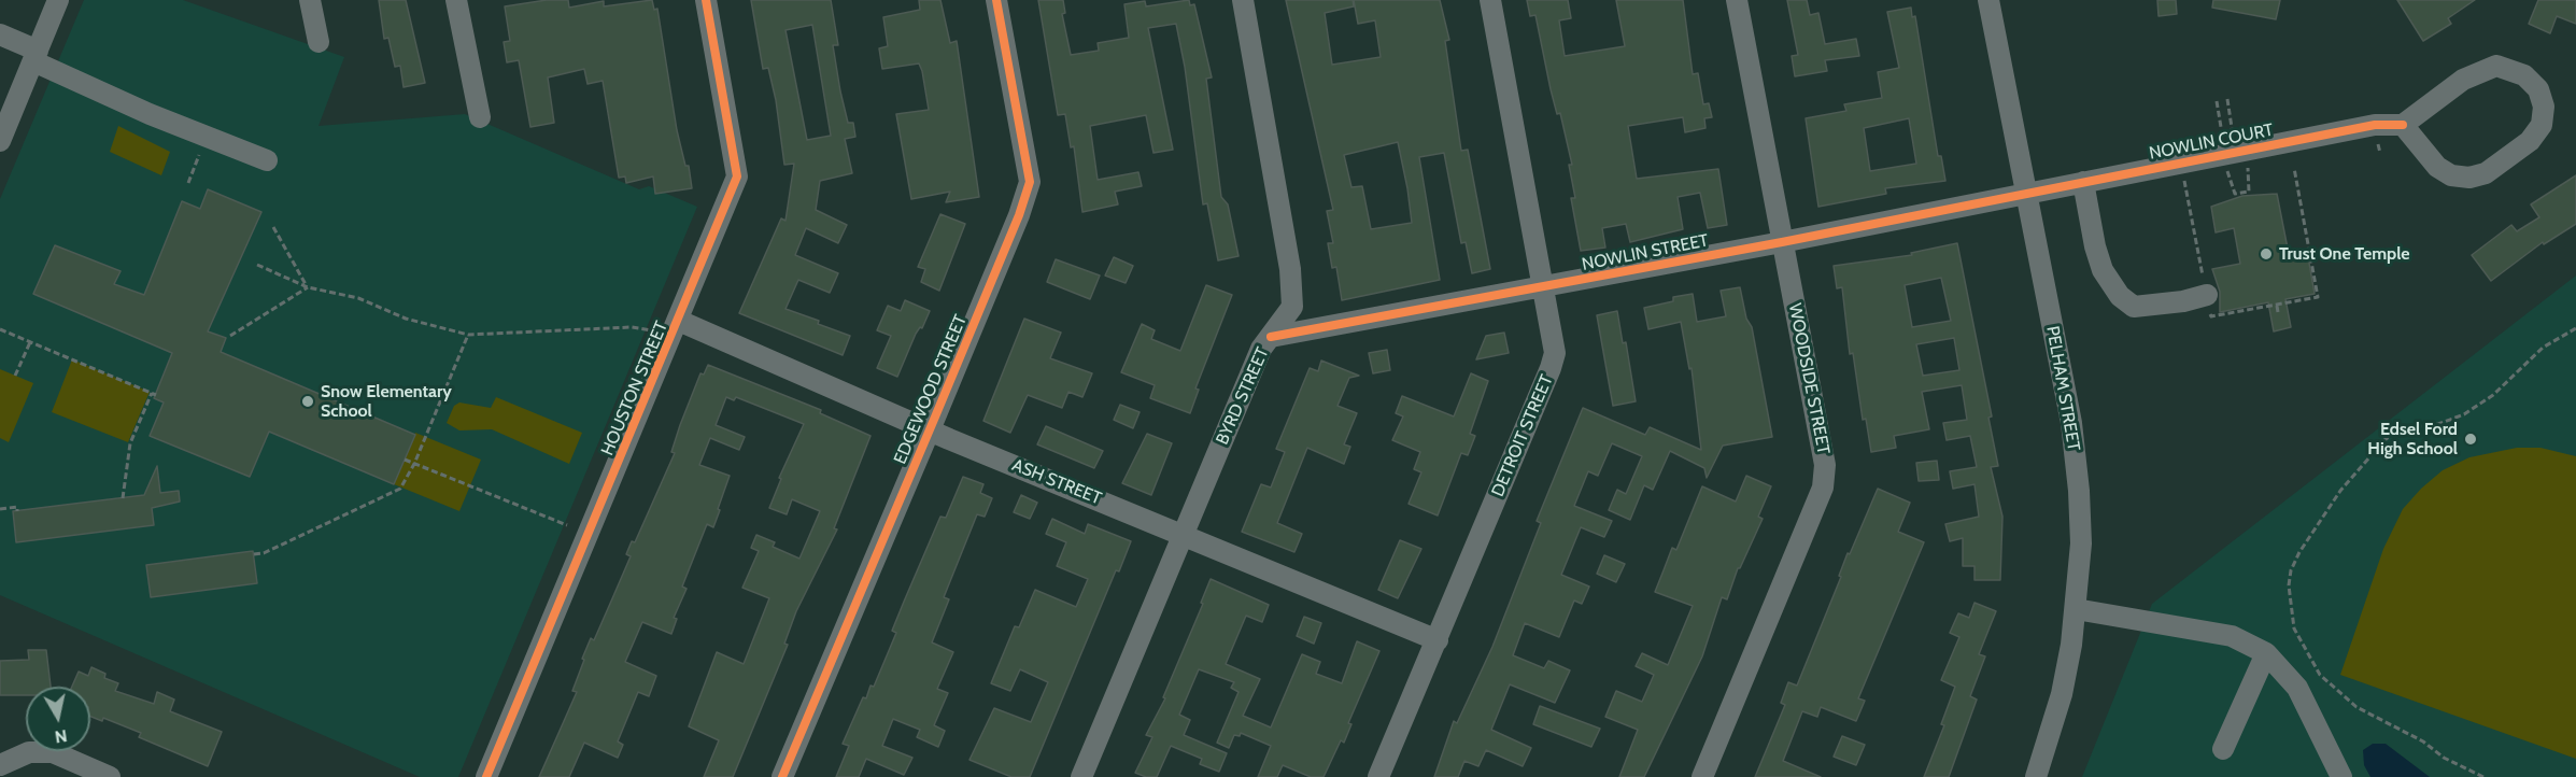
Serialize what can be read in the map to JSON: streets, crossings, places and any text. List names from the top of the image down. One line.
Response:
{"streets":{"street":["NOWLIN COURT","NOWLIN STREET","WOODSIDE STREET","HOUSTON STREET","PELHAM STREET","EDGEWOOD STREET","BYRD STREET","DETROIT STREET","ASH STREET"]},"crossings":[["NOWLIN COURT","NOWLIN STREET"],["NOWLIN COURT","PELHAM STREET"],["NOWLIN STREET","WOODSIDE STREET"],["NOWLIN STREET","PELHAM STREET"],["NOWLIN STREET","BYRD STREET"],["NOWLIN STREET","DETROIT STREET"],["HOUSTON STREET","ASH STREET"],["EDGEWOOD STREET","ASH STREET"],["BYRD STREET","ASH STREET"],["DETROIT STREET","ASH STREET"]],"places":["Trust One Temple","Snow Elementary School","Edsel Ford High School"],"north":"bottom"}
